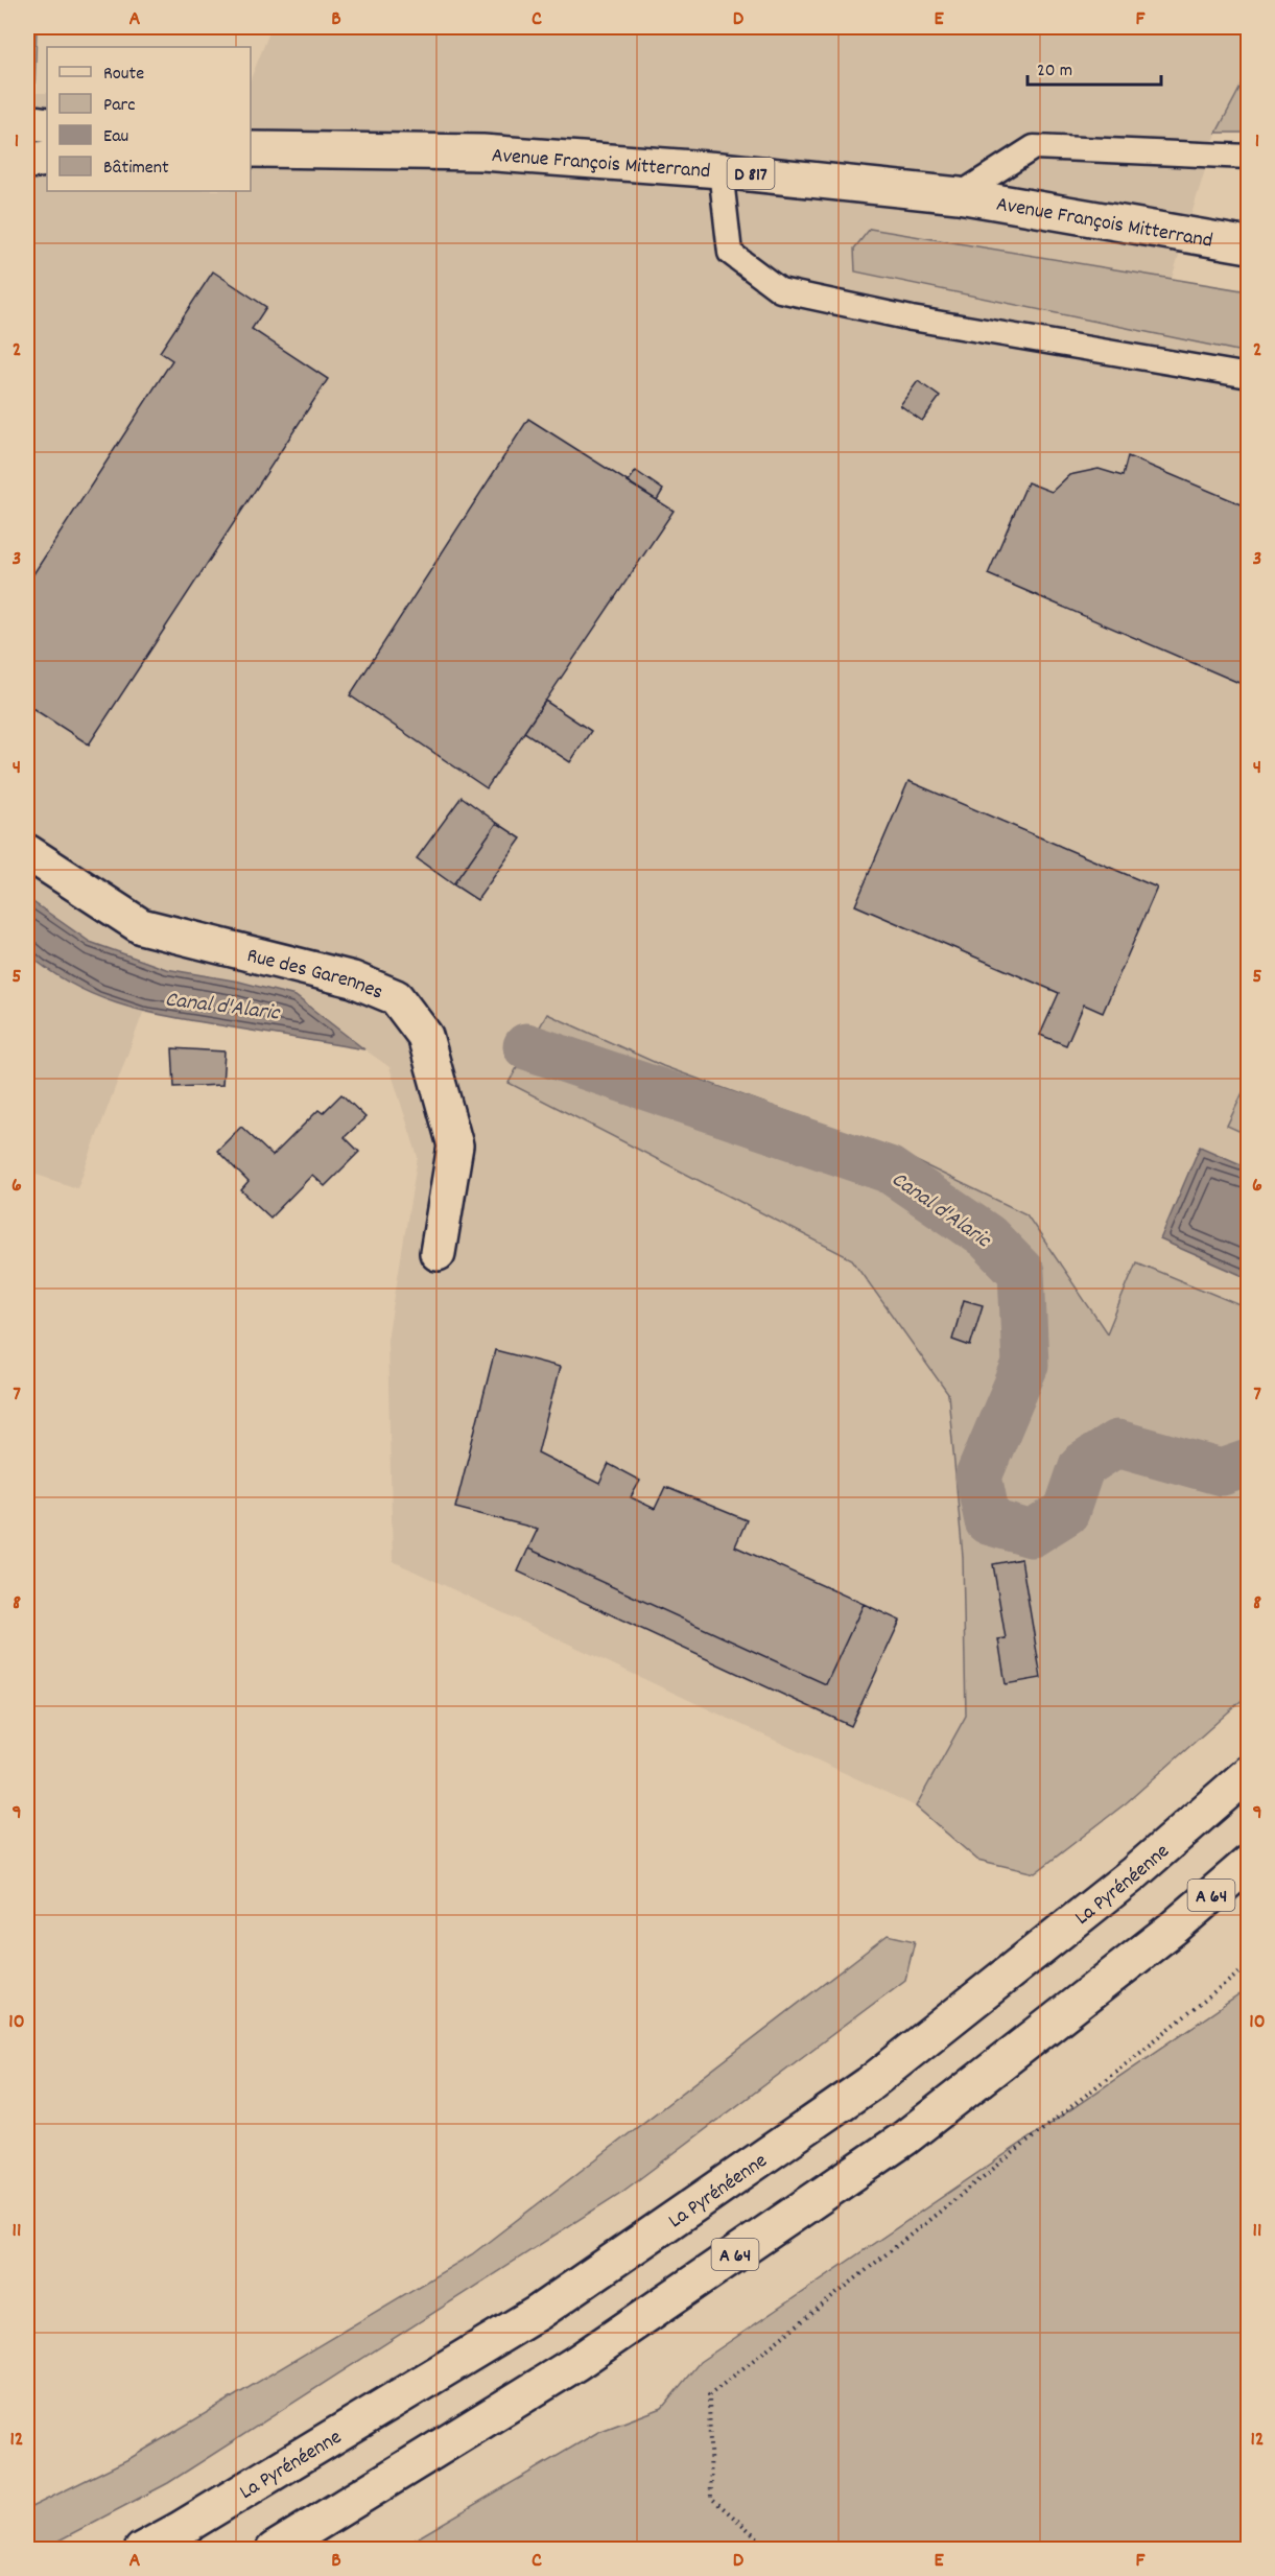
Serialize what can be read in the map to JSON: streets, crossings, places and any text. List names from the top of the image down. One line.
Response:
{"streets":{"main road":["Avenue François Mitterrand","D 817","Rue des Garennes","La Pyrénéenne","A 64"]},"water":["Canal d'Alaric"],"legend":["Route","Parc","Eau","Bâtiment"],"scale_bar":"20 m","grid":{"columns":["A","B","C","D","E","F"],"rows":["1","2","3","4","5","6","7","8","9","10","11","12"]}}
